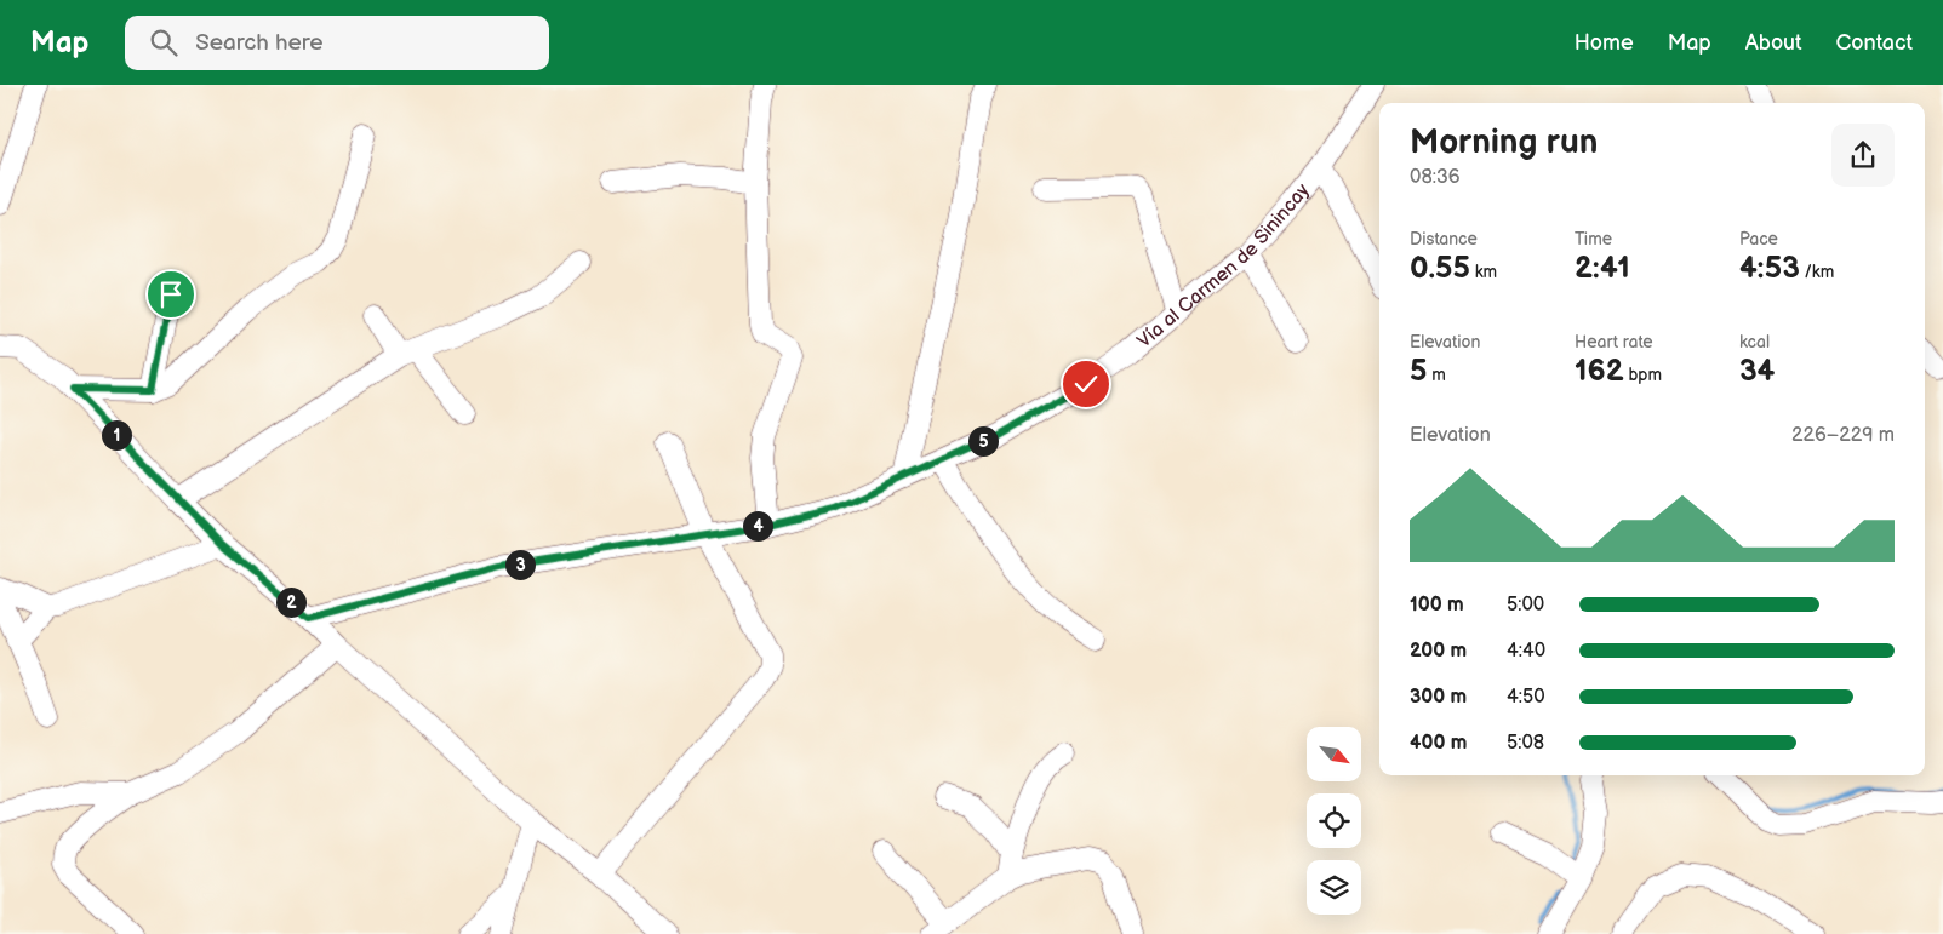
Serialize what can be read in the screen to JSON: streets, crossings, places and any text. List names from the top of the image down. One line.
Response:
{"streets":{"street":["Vía al Carmen de Sinincay"]},"north":"bottom right","page":{"header":"Map","search":"Search here","nav":["Home","Map","About","Contact"],"heading":["Morning run","08:36"],"stats":[["Distance","0.55 km"],["Time","2:41"],["Pace","4:53 /km"],["Elevation","5 m"],["Heart rate","162 bpm"],["kcal","34"]],"chart":["Elevation","226–229 m"],"pins":["1","5","4","3","2"],"list":[{"name":"100 m","note":"5:00"},{"name":"200 m","note":"4:40"},{"name":"300 m","note":"4:50"},{"name":"400 m","note":"5:08"}]}}
